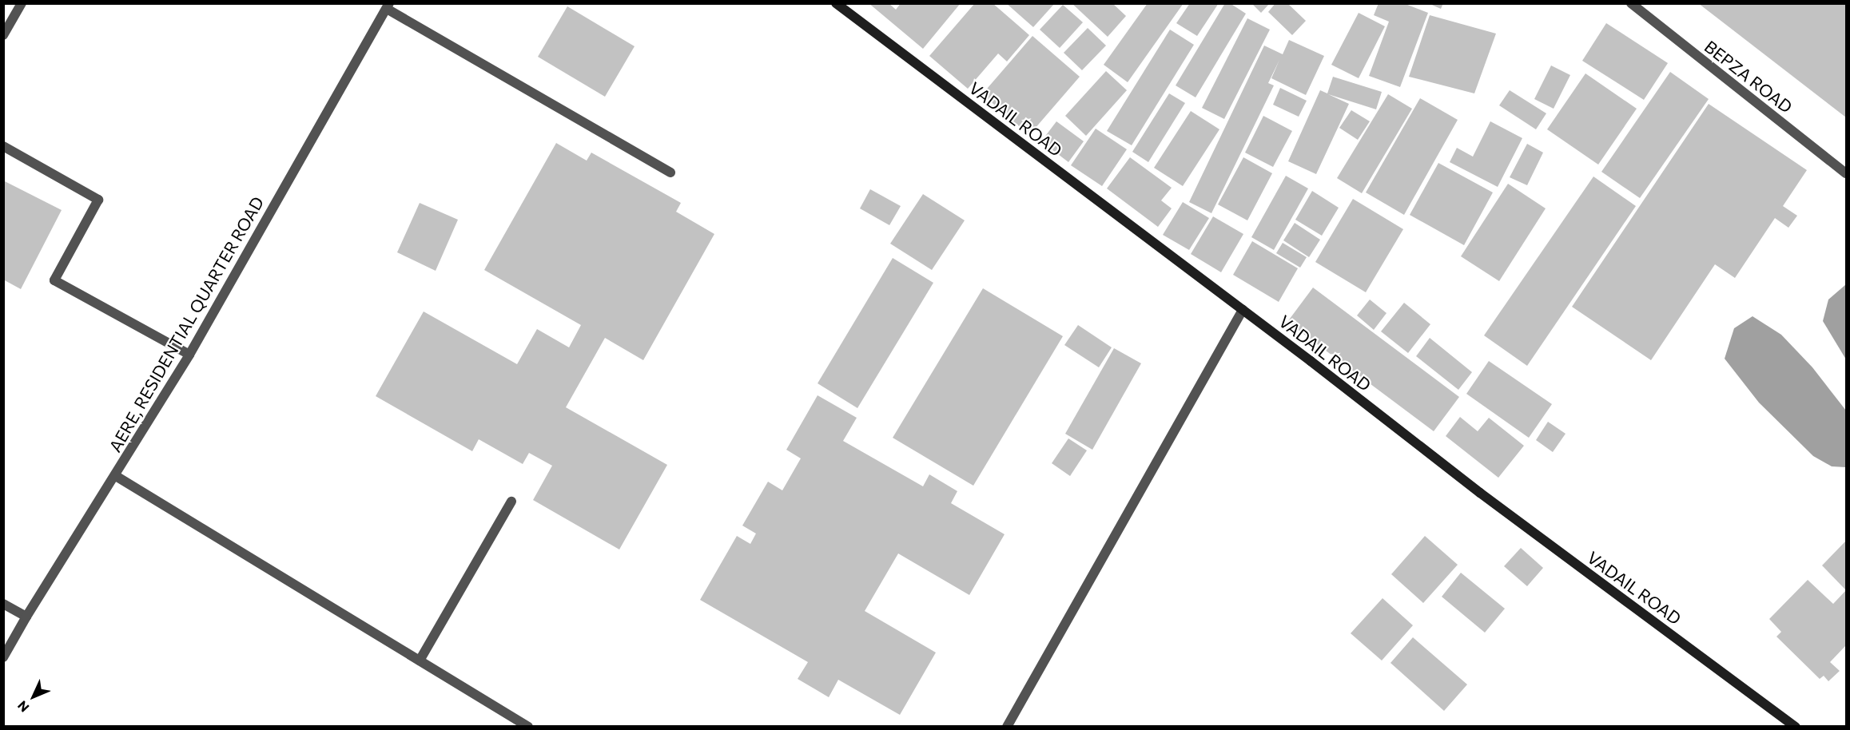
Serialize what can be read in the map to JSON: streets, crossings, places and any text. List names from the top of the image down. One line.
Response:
{"streets":{"street":["BEPZA ROAD","VADAIL ROAD","AERE, RESIDENTIAL QUARTER ROAD"]},"north":"bottom left"}
